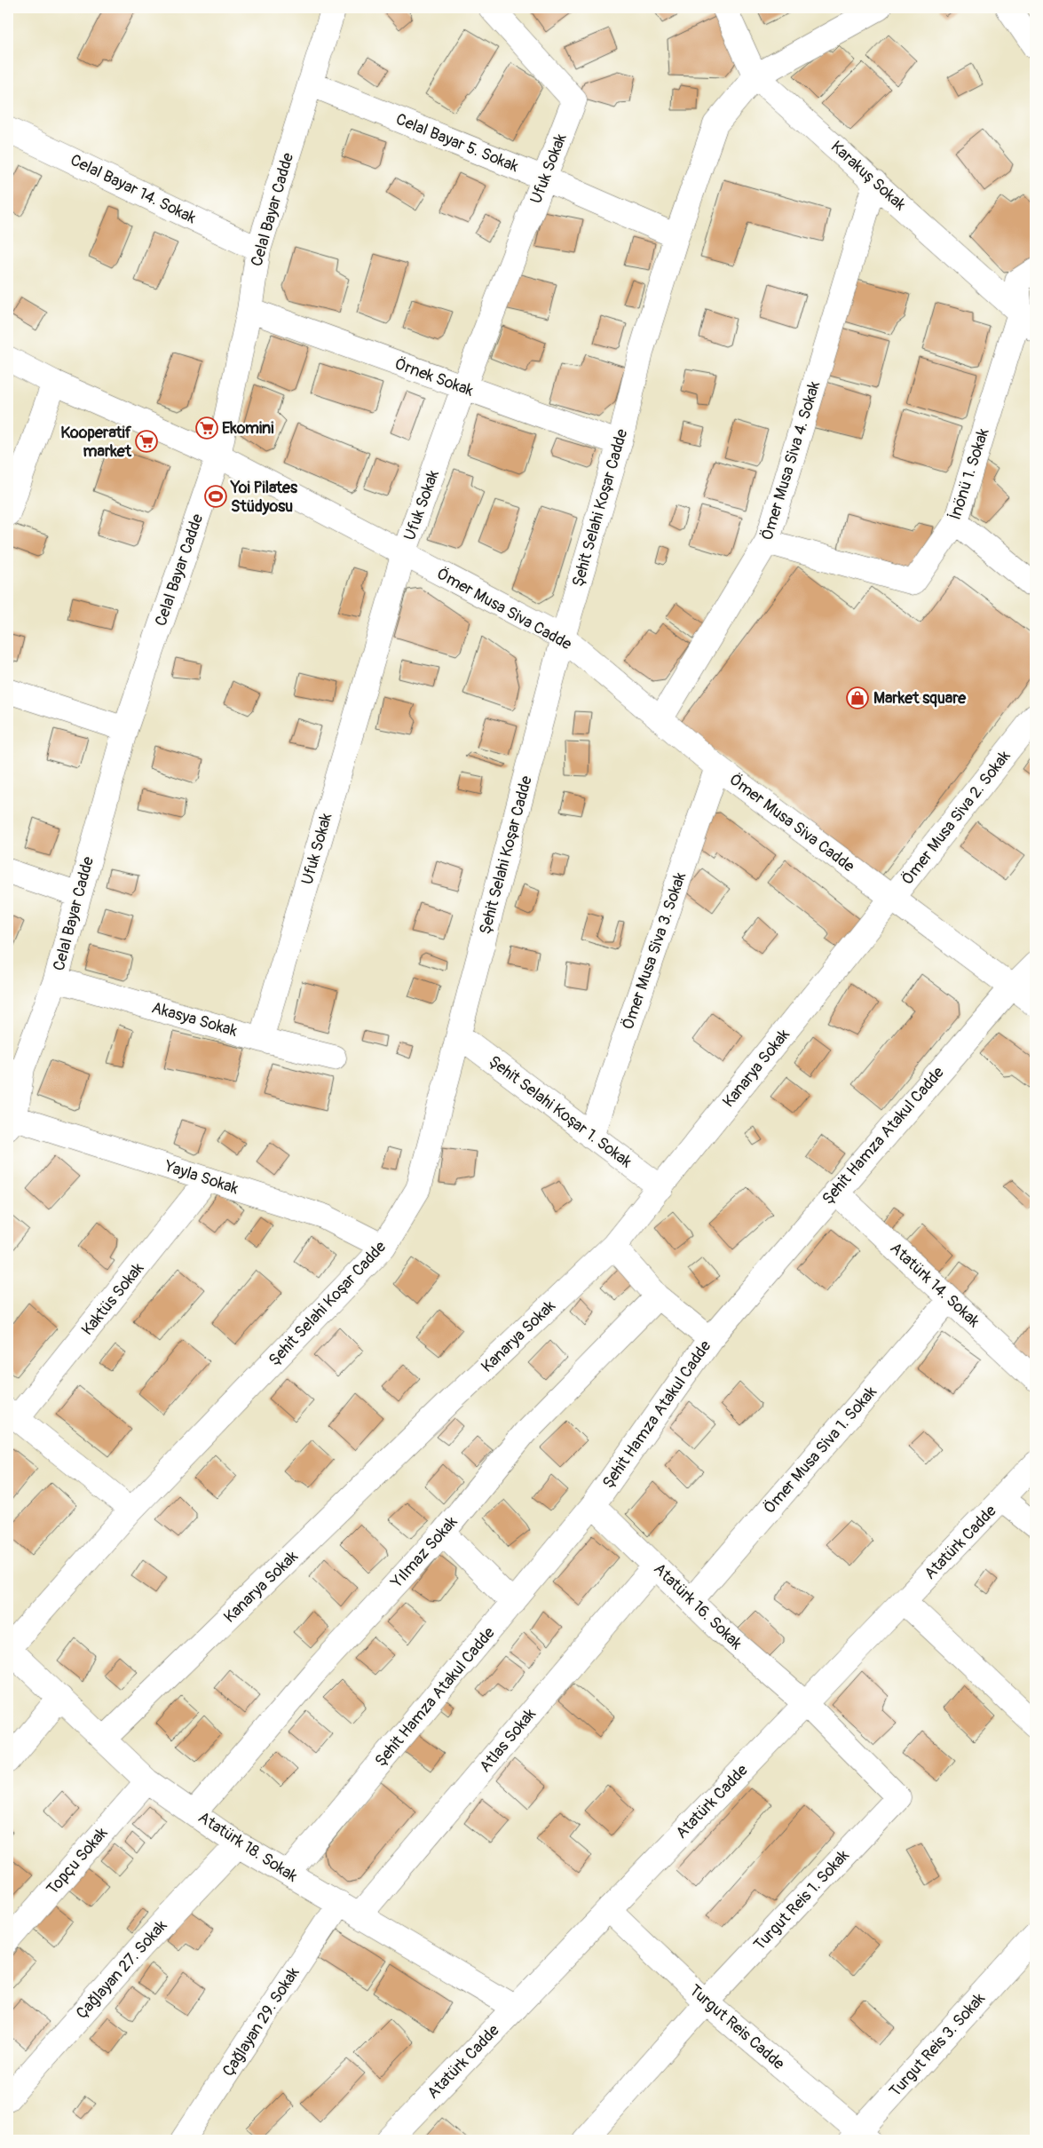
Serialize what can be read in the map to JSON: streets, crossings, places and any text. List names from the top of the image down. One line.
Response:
{"streets":{"street":["Celal Bayar 5. Sokak","Ufuk Sokak","Karakuş Sokak","Celal Bayar 14. Sokak","Celal Bayar Cadde","Örnek Sokak","Ömer Musa Siva 4. Sokak","İnönü 1. Sokak","Şehit Selahi Koşar Cadde","Ömer Musa Siva Cadde","Ömer Musa Siva 2. Sokak","Ömer Musa Siva 3. Sokak","Akasya Sokak","Kanarya Sokak","Şehit Selahi Koşar 1. Sokak","Şehit Hamza Atakul Cadde","Yayla Sokak","Atatürk 14. Sokak","Kaktüs Sokak","Ömer Musa Siva 1. Sokak","Atatürk Cadde","Yılmaz Sokak","Atatürk 16. Sokak","Atlas Sokak","Atatürk 18. Sokak","Topçu Sokak","Turgut Reis 1. Sokak","Çağlayan 27. Sokak","Çağlayan 29. Sokak","Turgut Reis Cadde","Turgut Reis 3. Sokak"]},"crossings":[["Celal Bayar 5. Sokak","Ufuk Sokak"],["Celal Bayar 5. Sokak","Celal Bayar Cadde"],["Celal Bayar 5. Sokak","Şehit Selahi Koşar Cadde"],["Ufuk Sokak","Örnek Sokak"],["Ufuk Sokak","Ömer Musa Siva Cadde"],["Ufuk Sokak","Akasya Sokak"],["Karakuş Sokak","Ömer Musa Siva 4. Sokak"],["Karakuş Sokak","İnönü 1. Sokak"],["Karakuş Sokak","Şehit Selahi Koşar Cadde"],["Celal Bayar 14. Sokak","Celal Bayar Cadde"],["Celal Bayar Cadde","Örnek Sokak"],["Celal Bayar Cadde","Ömer Musa Siva Cadde"],["Celal Bayar Cadde","Akasya Sokak"],["Celal Bayar Cadde","Yayla Sokak"],["Örnek Sokak","Şehit Selahi Koşar Cadde"],["Ömer Musa Siva 4. Sokak","İnönü 1. Sokak"],["Ömer Musa Siva 4. Sokak","Ömer Musa Siva Cadde"],["Şehit Selahi Koşar Cadde","Ömer Musa Siva Cadde"],["Şehit Selahi Koşar Cadde","Şehit Selahi Koşar 1. Sokak"],["Şehit Selahi Koşar Cadde","Yayla Sokak"],["Şehit Selahi Koşar Cadde","Atatürk 18. Sokak"],["Ömer Musa Siva Cadde","Ömer Musa Siva 2. Sokak"],["Ömer Musa Siva Cadde","Ömer Musa Siva 3. Sokak"],["Ömer Musa Siva Cadde","Kanarya Sokak"],["Ömer Musa Siva Cadde","Şehit Hamza Atakul Cadde"],["Ömer Musa Siva 2. Sokak","Kanarya Sokak"],["Ömer Musa Siva 3. Sokak","Şehit Selahi Koşar 1. Sokak"],["Kanarya Sokak","Şehit Selahi Koşar 1. Sokak"],["Kanarya Sokak","Atatürk 18. Sokak"],["Şehit Hamza Atakul Cadde","Atatürk 14. Sokak"],["Şehit Hamza Atakul Cadde","Atatürk 16. Sokak"],["Şehit Hamza Atakul Cadde","Atatürk 18. Sokak"],["Yayla Sokak","Kaktüs Sokak"],["Atatürk 14. Sokak","Ömer Musa Siva 1. Sokak"],["Ömer Musa Siva 1. Sokak","Atatürk 16. Sokak"],["Atatürk Cadde","Atatürk 16. Sokak"],["Atatürk Cadde","Atatürk 18. Sokak"],["Atatürk Cadde","Turgut Reis Cadde"],["Yılmaz Sokak","Atatürk 18. Sokak"],["Atatürk 16. Sokak","Atlas Sokak"],["Atatürk 16. Sokak","Turgut Reis 1. Sokak"],["Atlas Sokak","Atatürk 18. Sokak"],["Atatürk 18. Sokak","Topçu Sokak"],["Atatürk 18. Sokak","Çağlayan 27. Sokak"],["Atatürk 18. Sokak","Çağlayan 29. Sokak"],["Turgut Reis 1. Sokak","Turgut Reis Cadde"],["Turgut Reis Cadde","Turgut Reis 3. Sokak"]],"places":{"supermarket":["Ekomini","Kooperatif market"],"sports":["Yoi Pilates Stüdyosu"],"shop":["Market square"]}}
